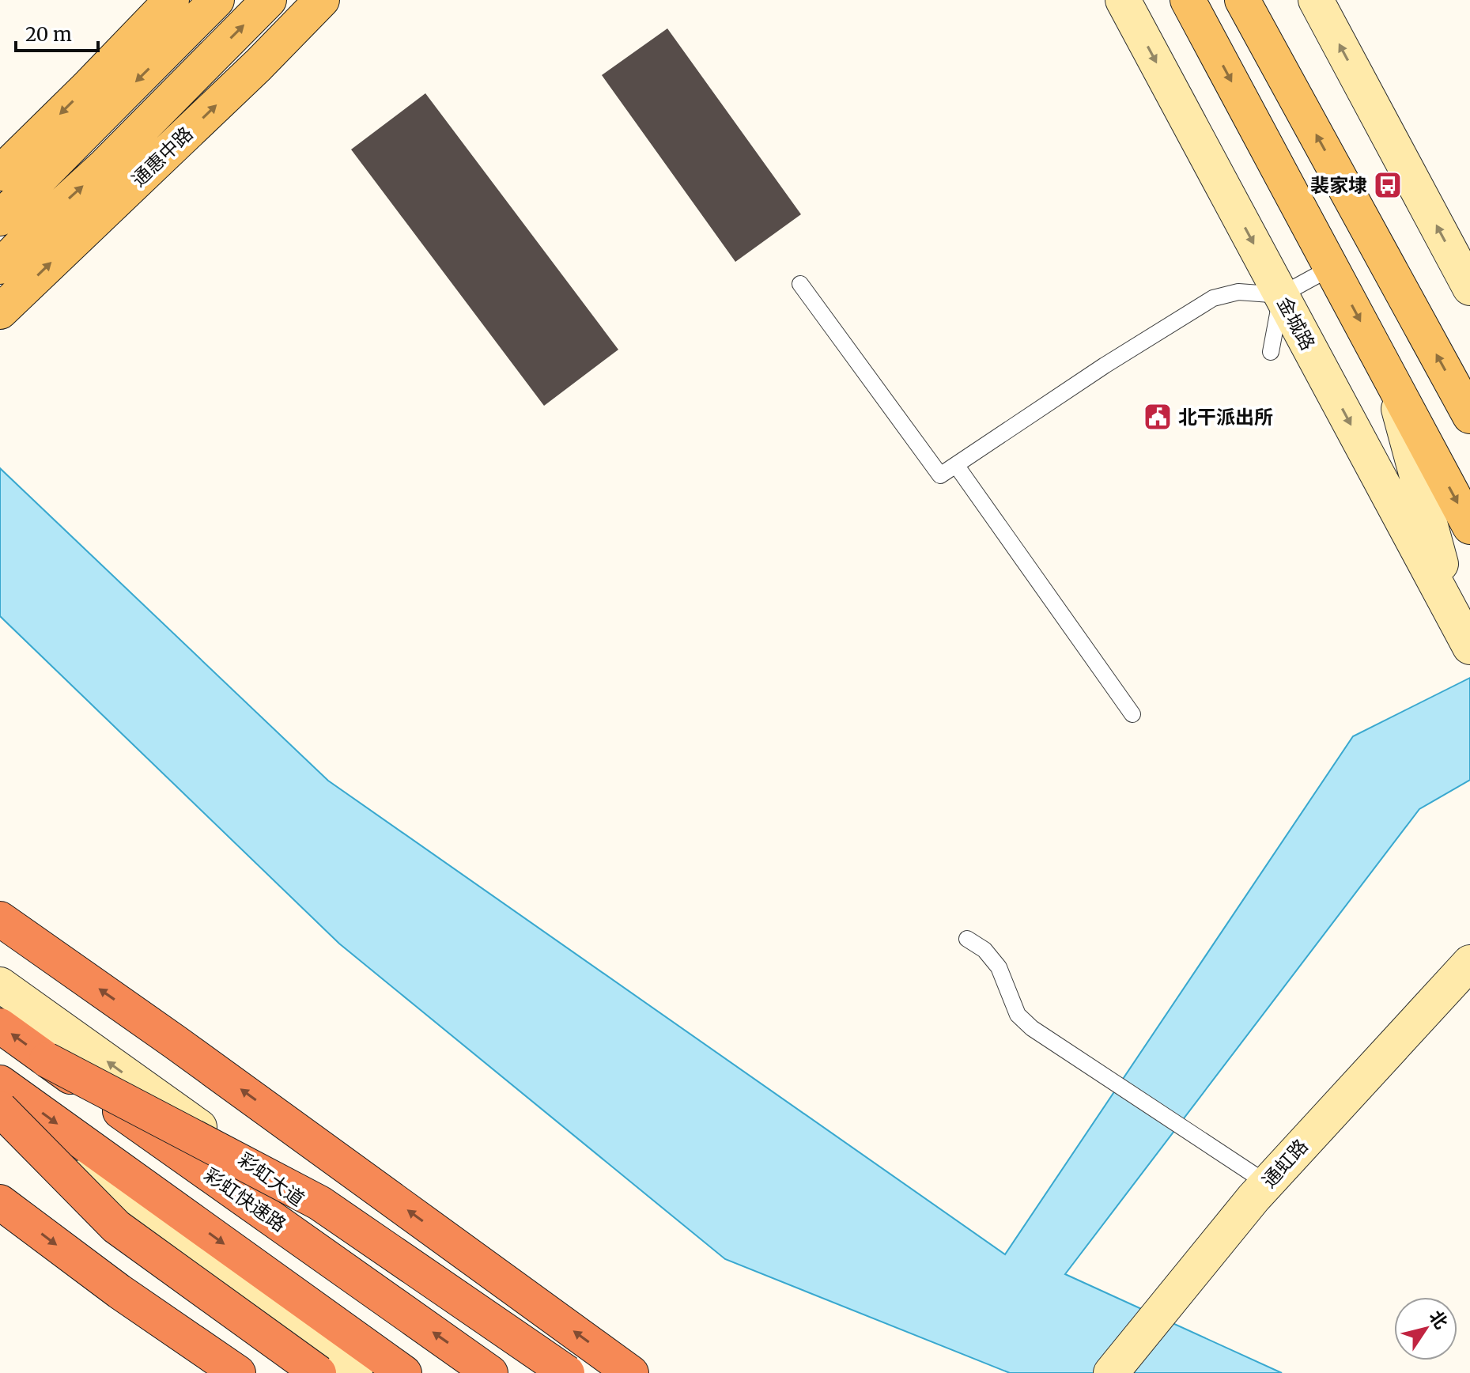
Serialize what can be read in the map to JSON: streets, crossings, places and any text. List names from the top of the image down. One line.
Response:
{"streets":{"highway":["彩虹快速路"],"main road":["通惠中路","金城路","通虹路","彩虹大道"]},"places":{"bus stop":["裴家埭"],"public building":["北干派出所"]},"scale_bar":"20 m","north":"top right"}
